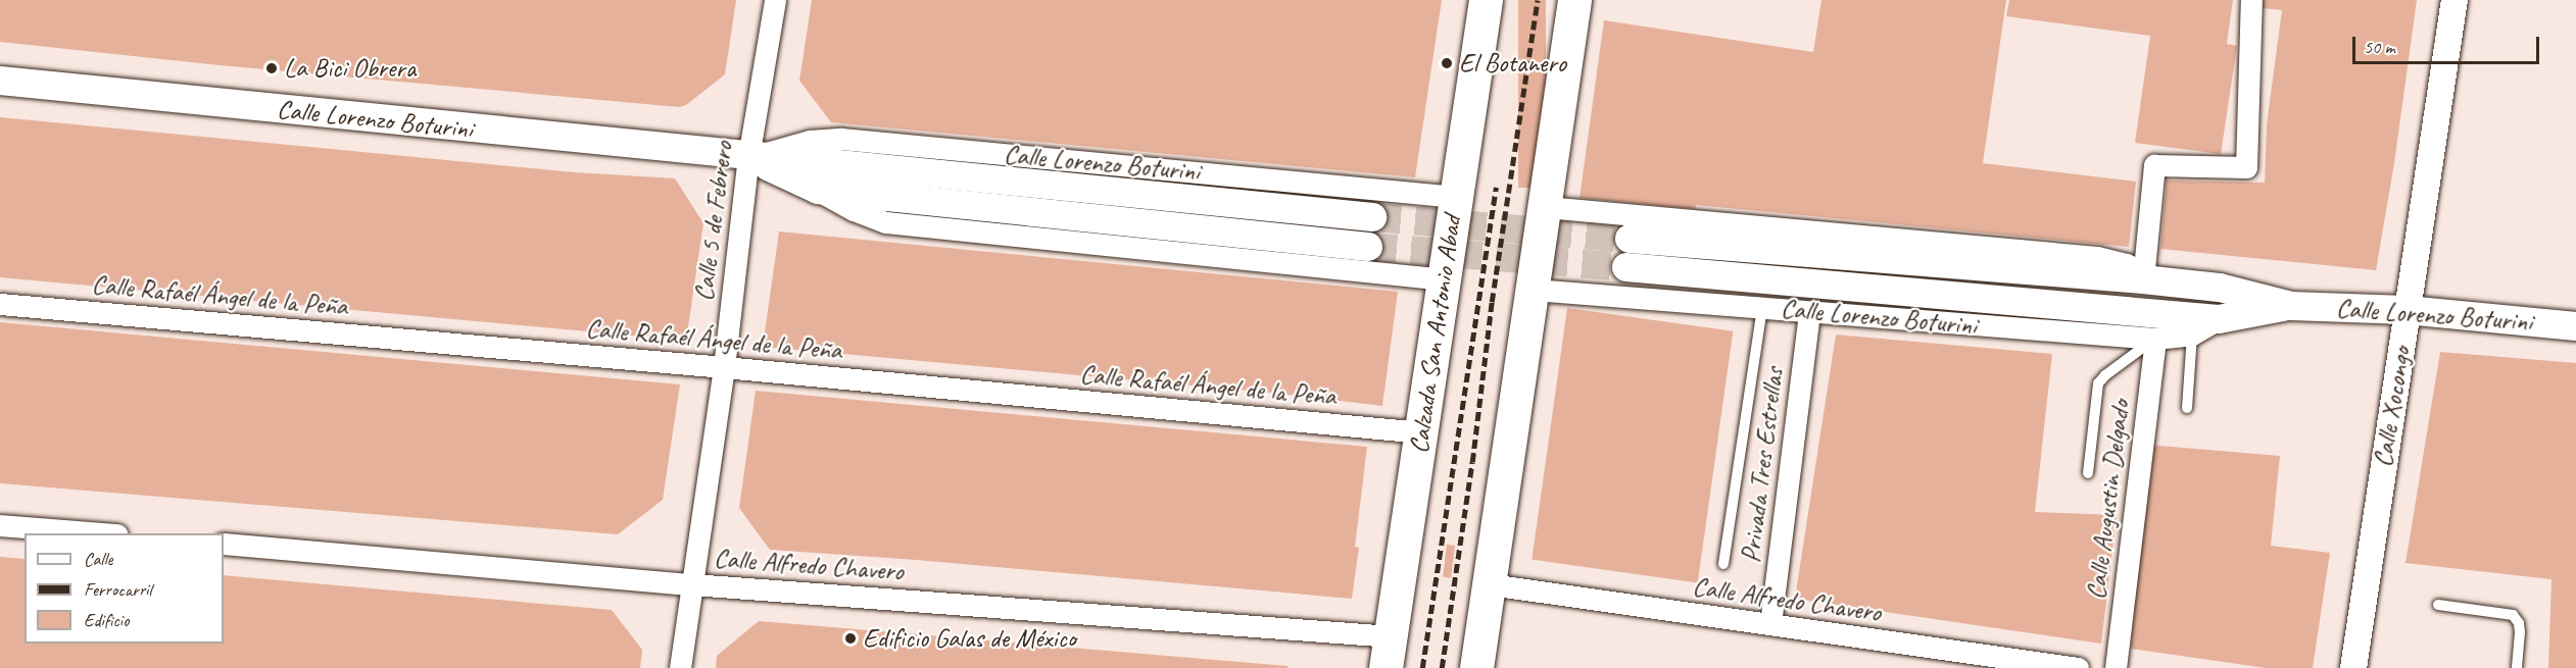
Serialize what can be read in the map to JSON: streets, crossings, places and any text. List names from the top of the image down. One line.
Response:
{"streets":{"highway":["Calzada San Antonio Abad"],"main road":["Calle Lorenzo Boturini"],"street":["Calle 5 de Febrero","Calle Rafaél Ángel de la Peña","Calle Xocongo","Privada Tres Estrellas","Calle Augustin Delgado","Calle Alfredo Chavero"]},"crossings":[["Calle Lorenzo Boturini","Calle 5 de Febrero"],["Calle Lorenzo Boturini","Calzada San Antonio Abad"],["Calle Lorenzo Boturini","Calle Xocongo"],["Calle Lorenzo Boturini","Privada Tres Estrellas"],["Calle Lorenzo Boturini","Calle Augustin Delgado"],["Calle 5 de Febrero","Calle Rafaél Ángel de la Peña"],["Calle 5 de Febrero","Calle Alfredo Chavero"],["Calle Rafaél Ángel de la Peña","Calzada San Antonio Abad"],["Calzada San Antonio Abad","Calle Alfredo Chavero"],["Privada Tres Estrellas","Calle Alfredo Chavero"]],"places":["El Botanero","La Bici Obrera","Edificio Galas de México"],"legend":["Calle","Ferrocarril","Edificio"],"scale_bar":"50 m"}
